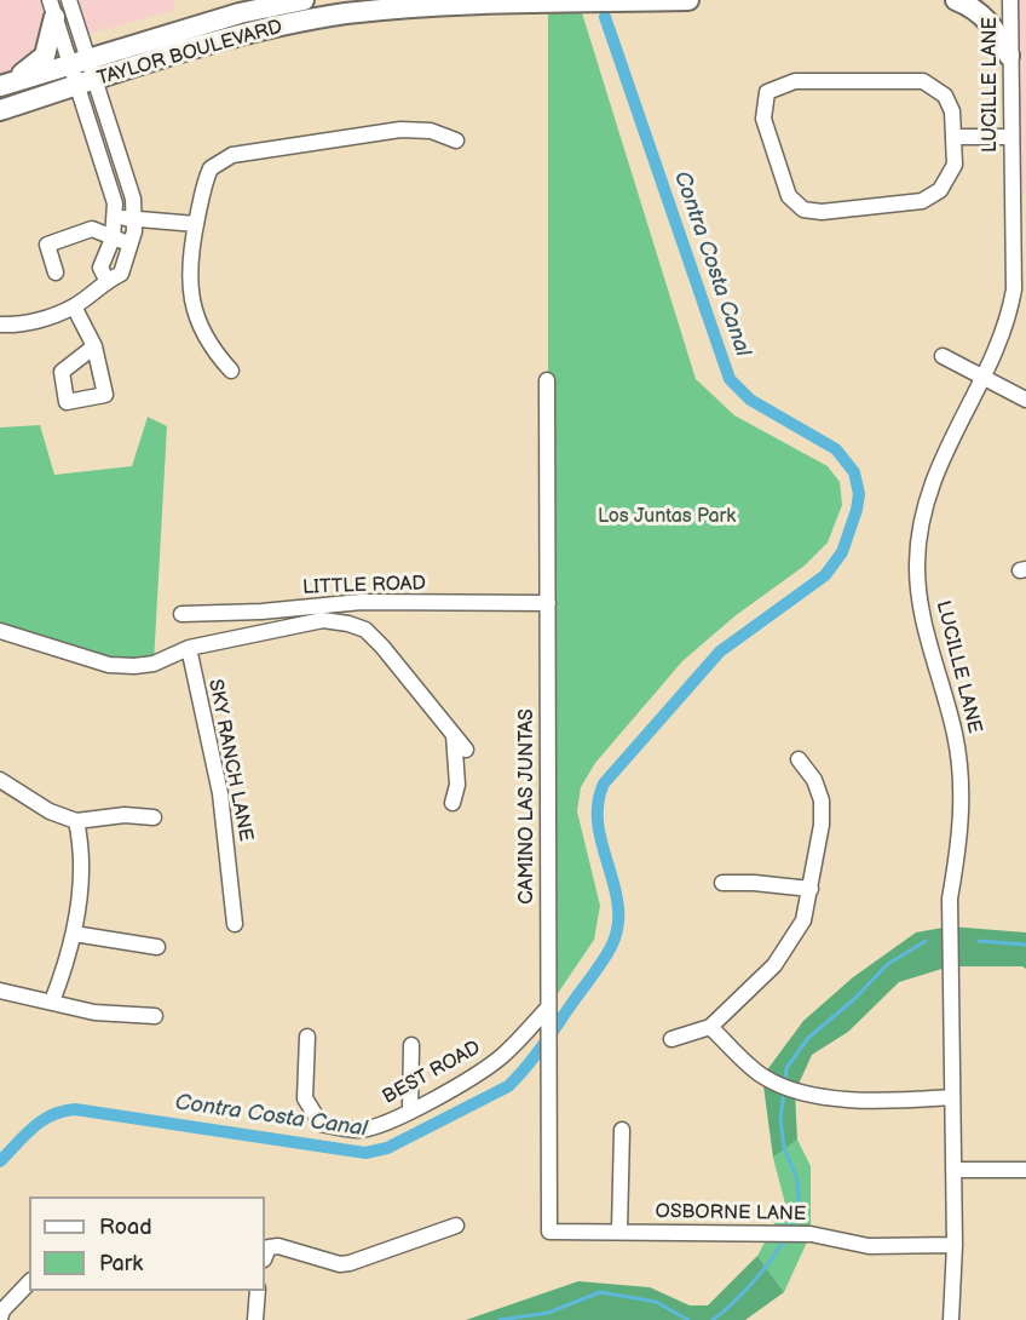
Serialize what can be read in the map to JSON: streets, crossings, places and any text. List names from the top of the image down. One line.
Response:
{"streets":{"main road":["TAYLOR BOULEVARD"],"street":["LUCILLE LANE","LITTLE ROAD","SKY RANCH LANE","CAMINO LAS JUNTAS","BEST ROAD","OSBORNE LANE"]},"crossings":[["LUCILLE LANE","OSBORNE LANE"],["LITTLE ROAD","CAMINO LAS JUNTAS"],["CAMINO LAS JUNTAS","BEST ROAD"],["CAMINO LAS JUNTAS","OSBORNE LANE"]],"water":["Contra Costa Canal"],"parks":["Los Juntas Park"],"legend":["Road","Park"]}
